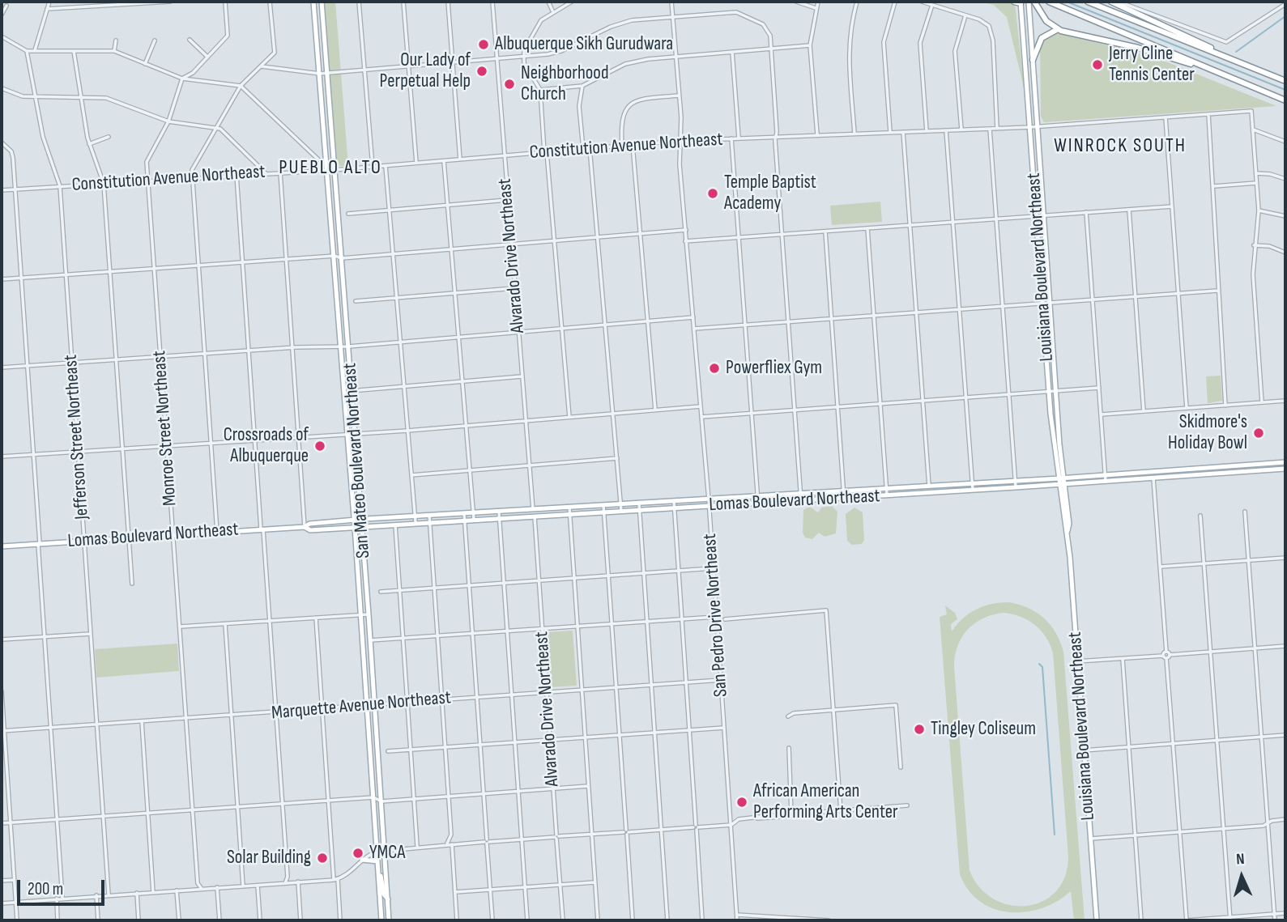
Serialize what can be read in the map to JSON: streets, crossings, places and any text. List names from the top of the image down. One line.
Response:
{"streets":{"main road":["Louisiana Boulevard Northeast","San Mateo Boulevard Northeast","Lomas Boulevard Northeast"],"street":["Constitution Avenue Northeast","Alvarado Drive Northeast","Monroe Street Northeast","Jefferson Street Northeast","San Pedro Drive Northeast","Marquette Avenue Northeast"]},"crossings":[["Constitution Avenue Northeast","Alvarado Drive Northeast"],["Constitution Avenue Northeast","Louisiana Boulevard Northeast"],["Constitution Avenue Northeast","Monroe Street Northeast"],["Constitution Avenue Northeast","Jefferson Street Northeast"],["Constitution Avenue Northeast","San Mateo Boulevard Northeast"],["Constitution Avenue Northeast","San Pedro Drive Northeast"],["Alvarado Drive Northeast","Lomas Boulevard Northeast"],["Alvarado Drive Northeast","Marquette Avenue Northeast"],["Louisiana Boulevard Northeast","Lomas Boulevard Northeast"],["Monroe Street Northeast","Lomas Boulevard Northeast"],["Monroe Street Northeast","Marquette Avenue Northeast"],["Jefferson Street Northeast","Lomas Boulevard Northeast"],["Jefferson Street Northeast","Marquette Avenue Northeast"],["San Mateo Boulevard Northeast","Lomas Boulevard Northeast"],["San Mateo Boulevard Northeast","Marquette Avenue Northeast"],["Lomas Boulevard Northeast","San Pedro Drive Northeast"],["San Pedro Drive Northeast","Marquette Avenue Northeast"]],"districts":["WINROCK SOUTH","PUEBLO ALTO"],"places":["Albuquerque Sikh Gurudwara","Jerry Cline Tennis Center","Our Lady of Perpetual Help","Neighborhood Church","Temple Baptist Academy","Powerfliex Gym","Skidmore's Holiday Bowl","Crossroads of Albuquerque","Tingley Coliseum","African American Performing Arts Center","YMCA","Solar Building"],"scale_bar":"200 m","north":"top"}
